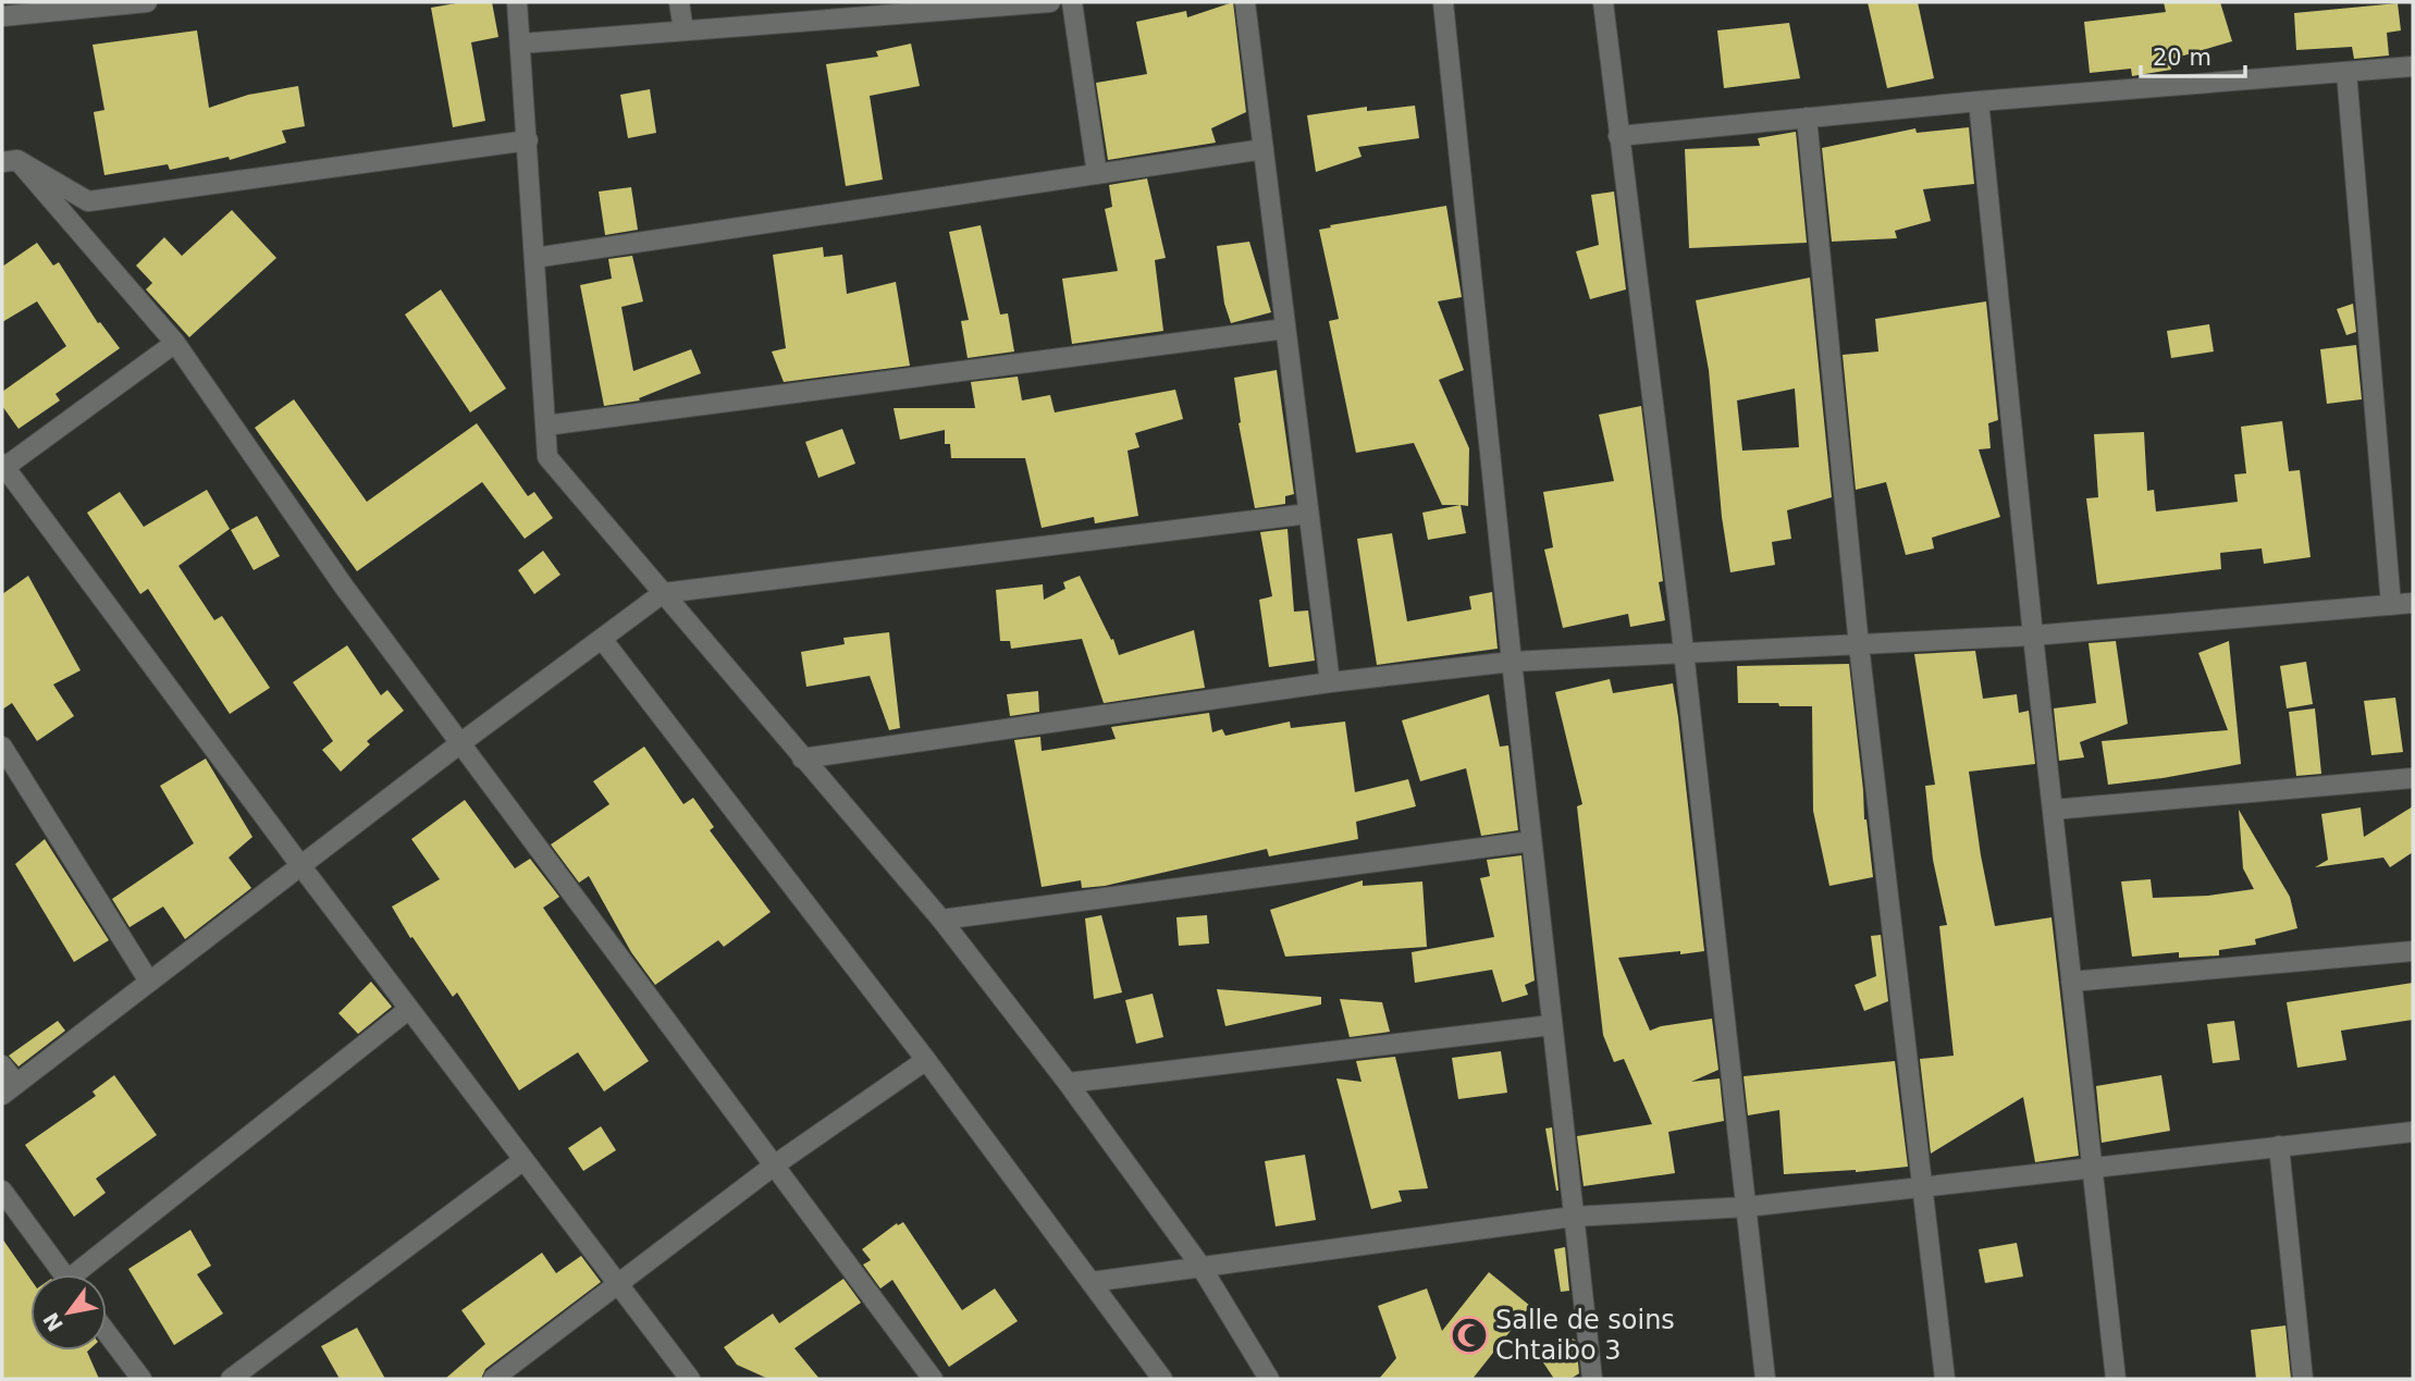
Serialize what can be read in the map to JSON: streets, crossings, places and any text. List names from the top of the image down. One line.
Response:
{"places":{"mosque":["Salle de soins Chtaibo 3"]},"scale_bar":"20 m","north":"bottom left"}
